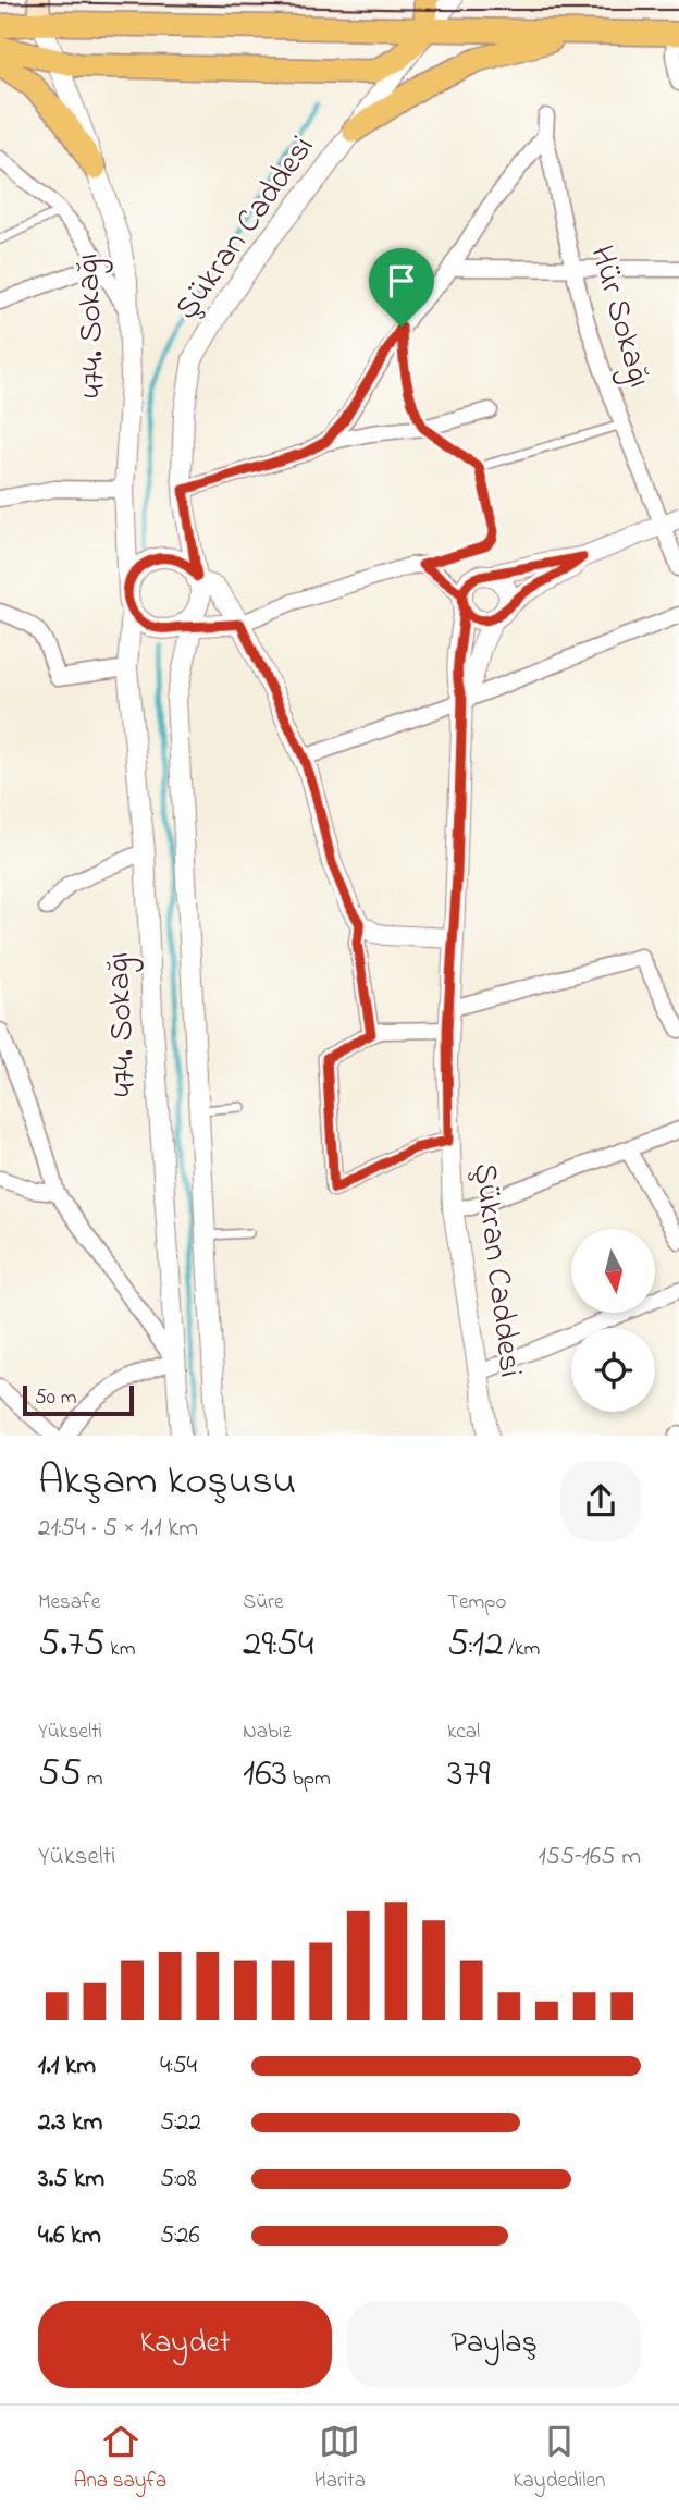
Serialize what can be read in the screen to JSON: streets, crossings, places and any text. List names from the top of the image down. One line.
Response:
{"streets":{"street":["Şükran Caddesi","Hür Sokağı","474. Sokağı"]},"crossings":[["Şükran Caddesi","474. Sokağı"]],"scale_bar":"50 m","north":"bottom","page":{"scale":"50 m","heading":["Akşam koşusu","21:54 · 5 × 1.1 km"],"stats":[["Mesafe","5.75 km"],["Süre","29:54"],["Tempo","5:12 /km"],["Yükselti","55 m"],["Nabız","163 bpm"],["kcal","379"]],"chart":["Yükselti","155–165 m"],"list":[{"name":"1.1 km","note":"4:54"},{"name":"2.3 km","note":"5:22"},{"name":"3.5 km","note":"5:08"},{"name":"4.6 km","note":"5:26"}],"buttons":["Kaydet","Paylaş"],"tabs":["Ana sayfa","Harita","Kaydedilen"]}}
